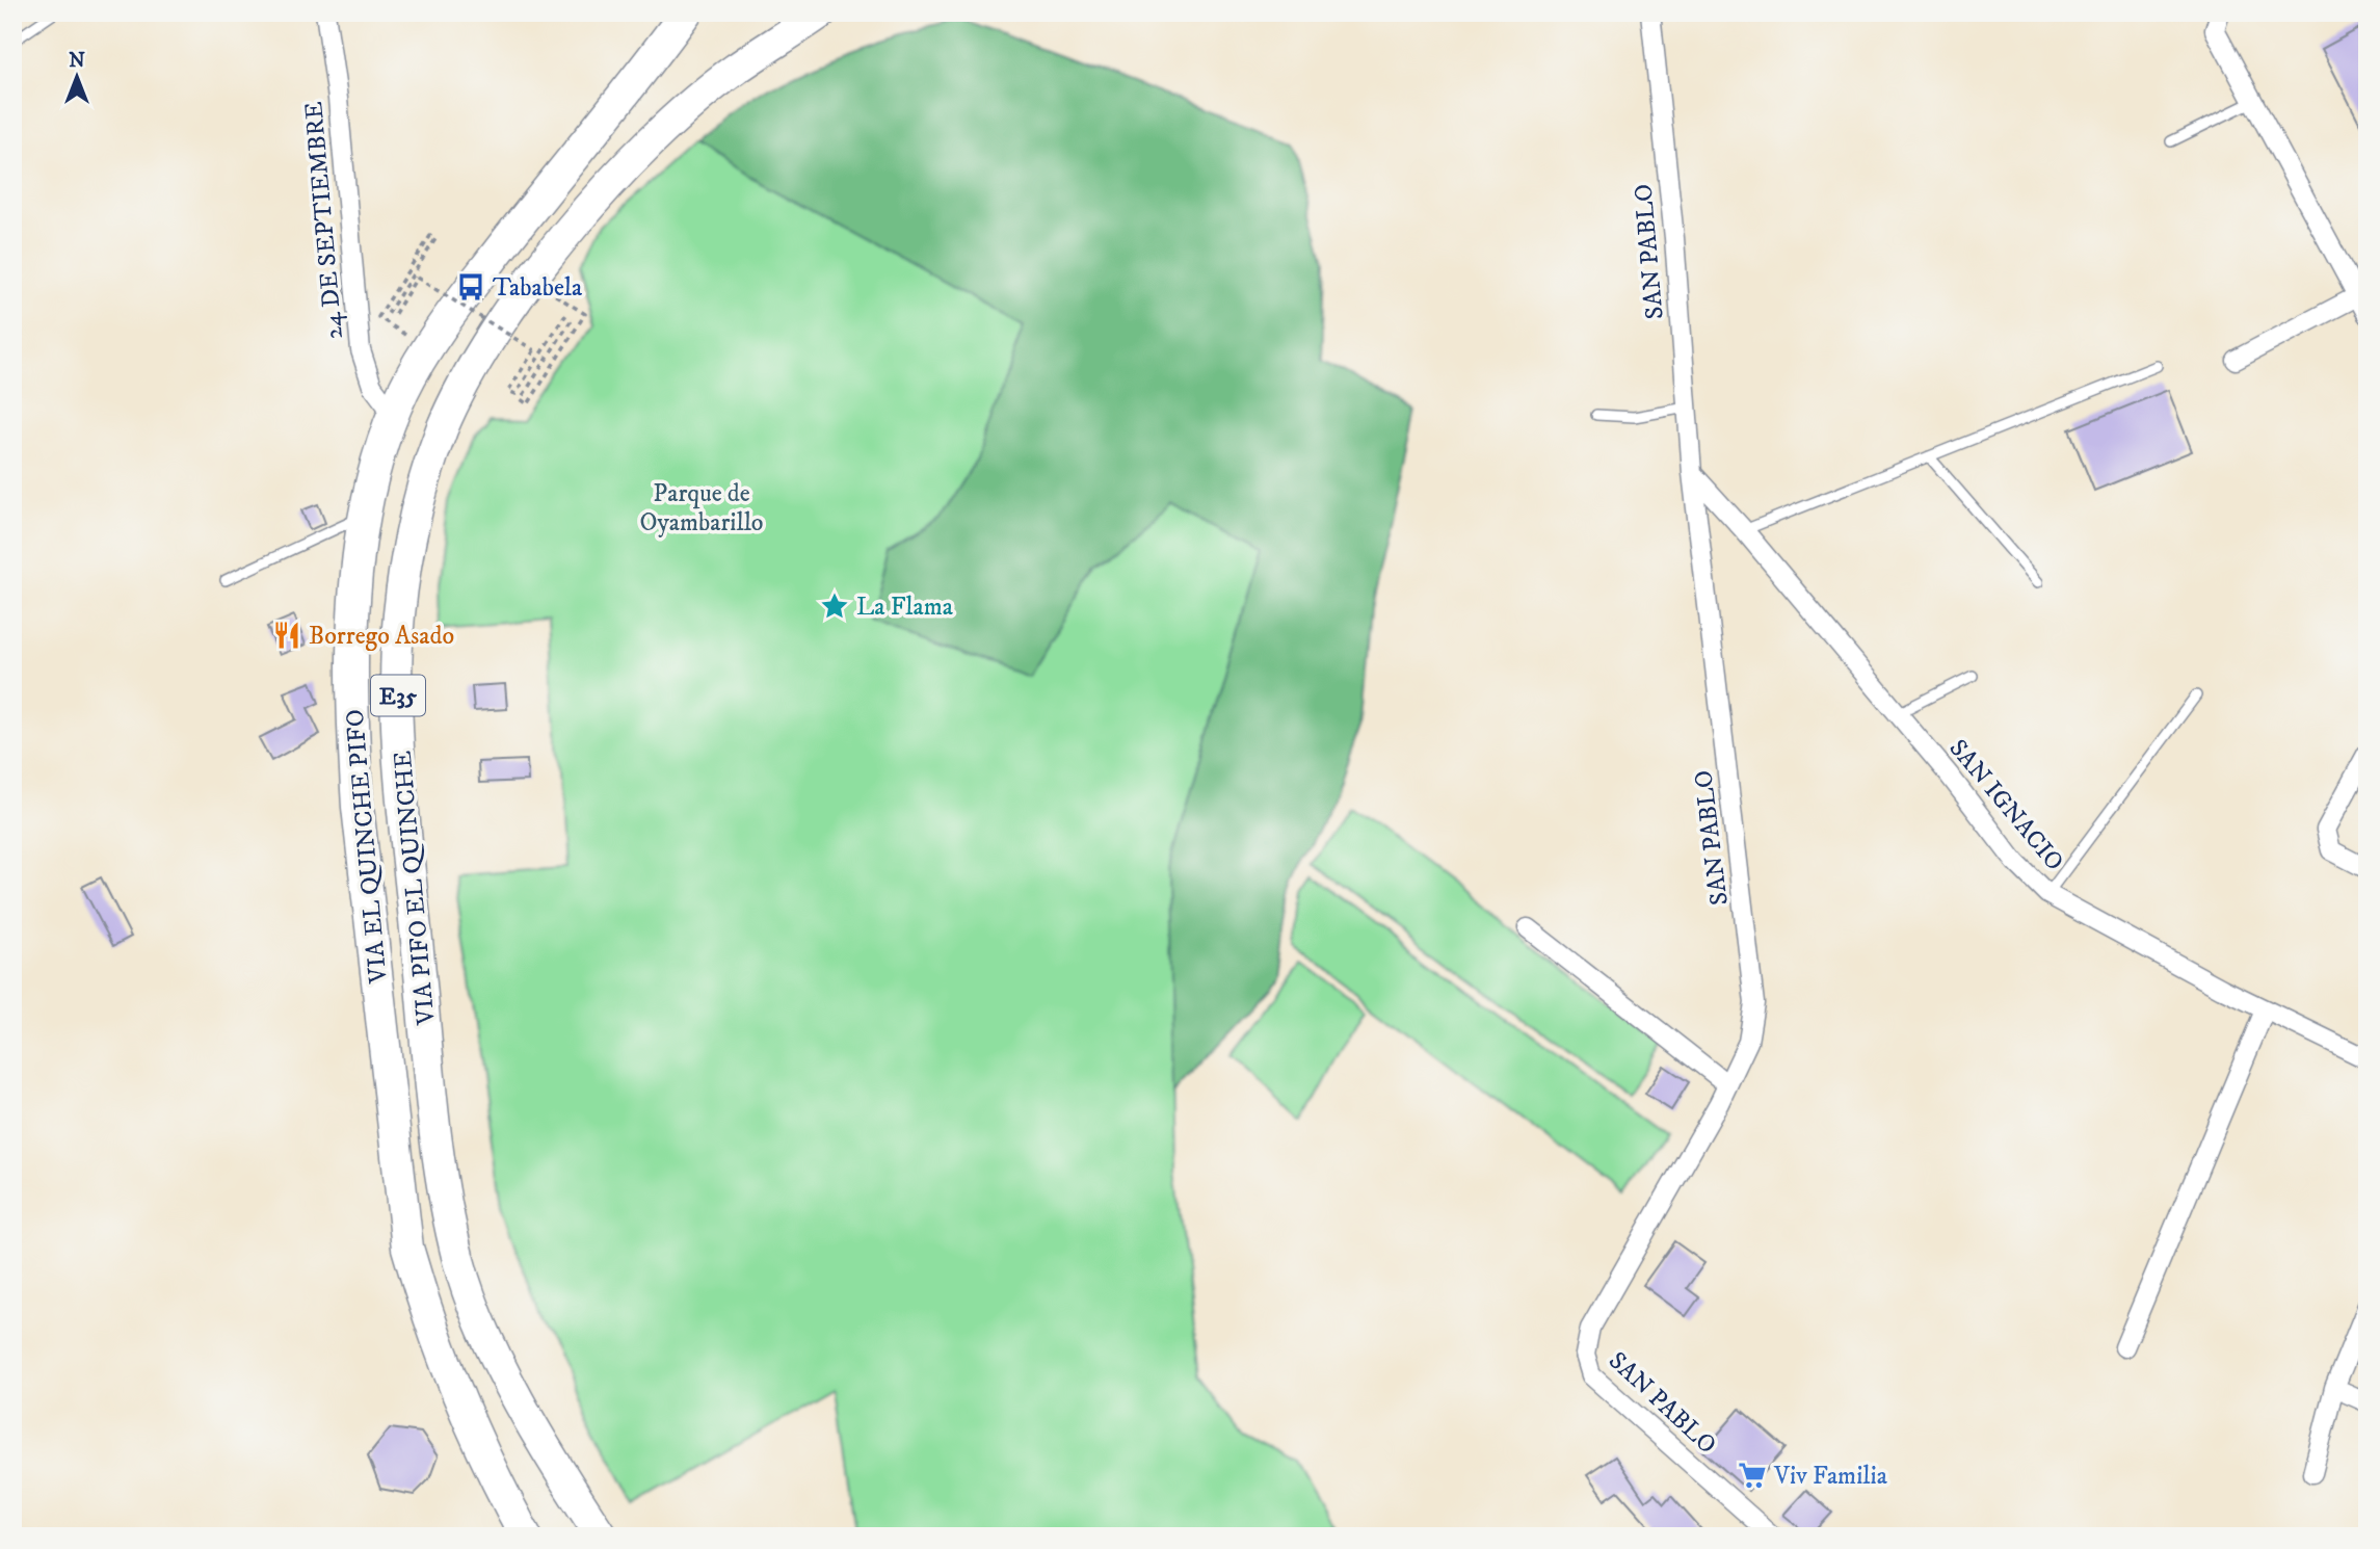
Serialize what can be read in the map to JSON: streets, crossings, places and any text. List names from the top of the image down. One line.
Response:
{"streets":{"highway":["E35","VIA EL QUINCHE PIFO","VIA PIFO EL QUINCHE"],"street":["24 DE SEPTIEMBRE","SAN PABLO","SAN IGNACIO"]},"crossings":[["24 DE SEPTIEMBRE","VIA EL QUINCHE PIFO"],["SAN PABLO","SAN IGNACIO"]],"parks":["Parque de Oyambarillo"],"places":{"bus stop":["Tababela"],"place":["La Flama"],"restaurant":["Borrego Asado"],"supermarket":["Viv Familia"]},"north":"top"}
